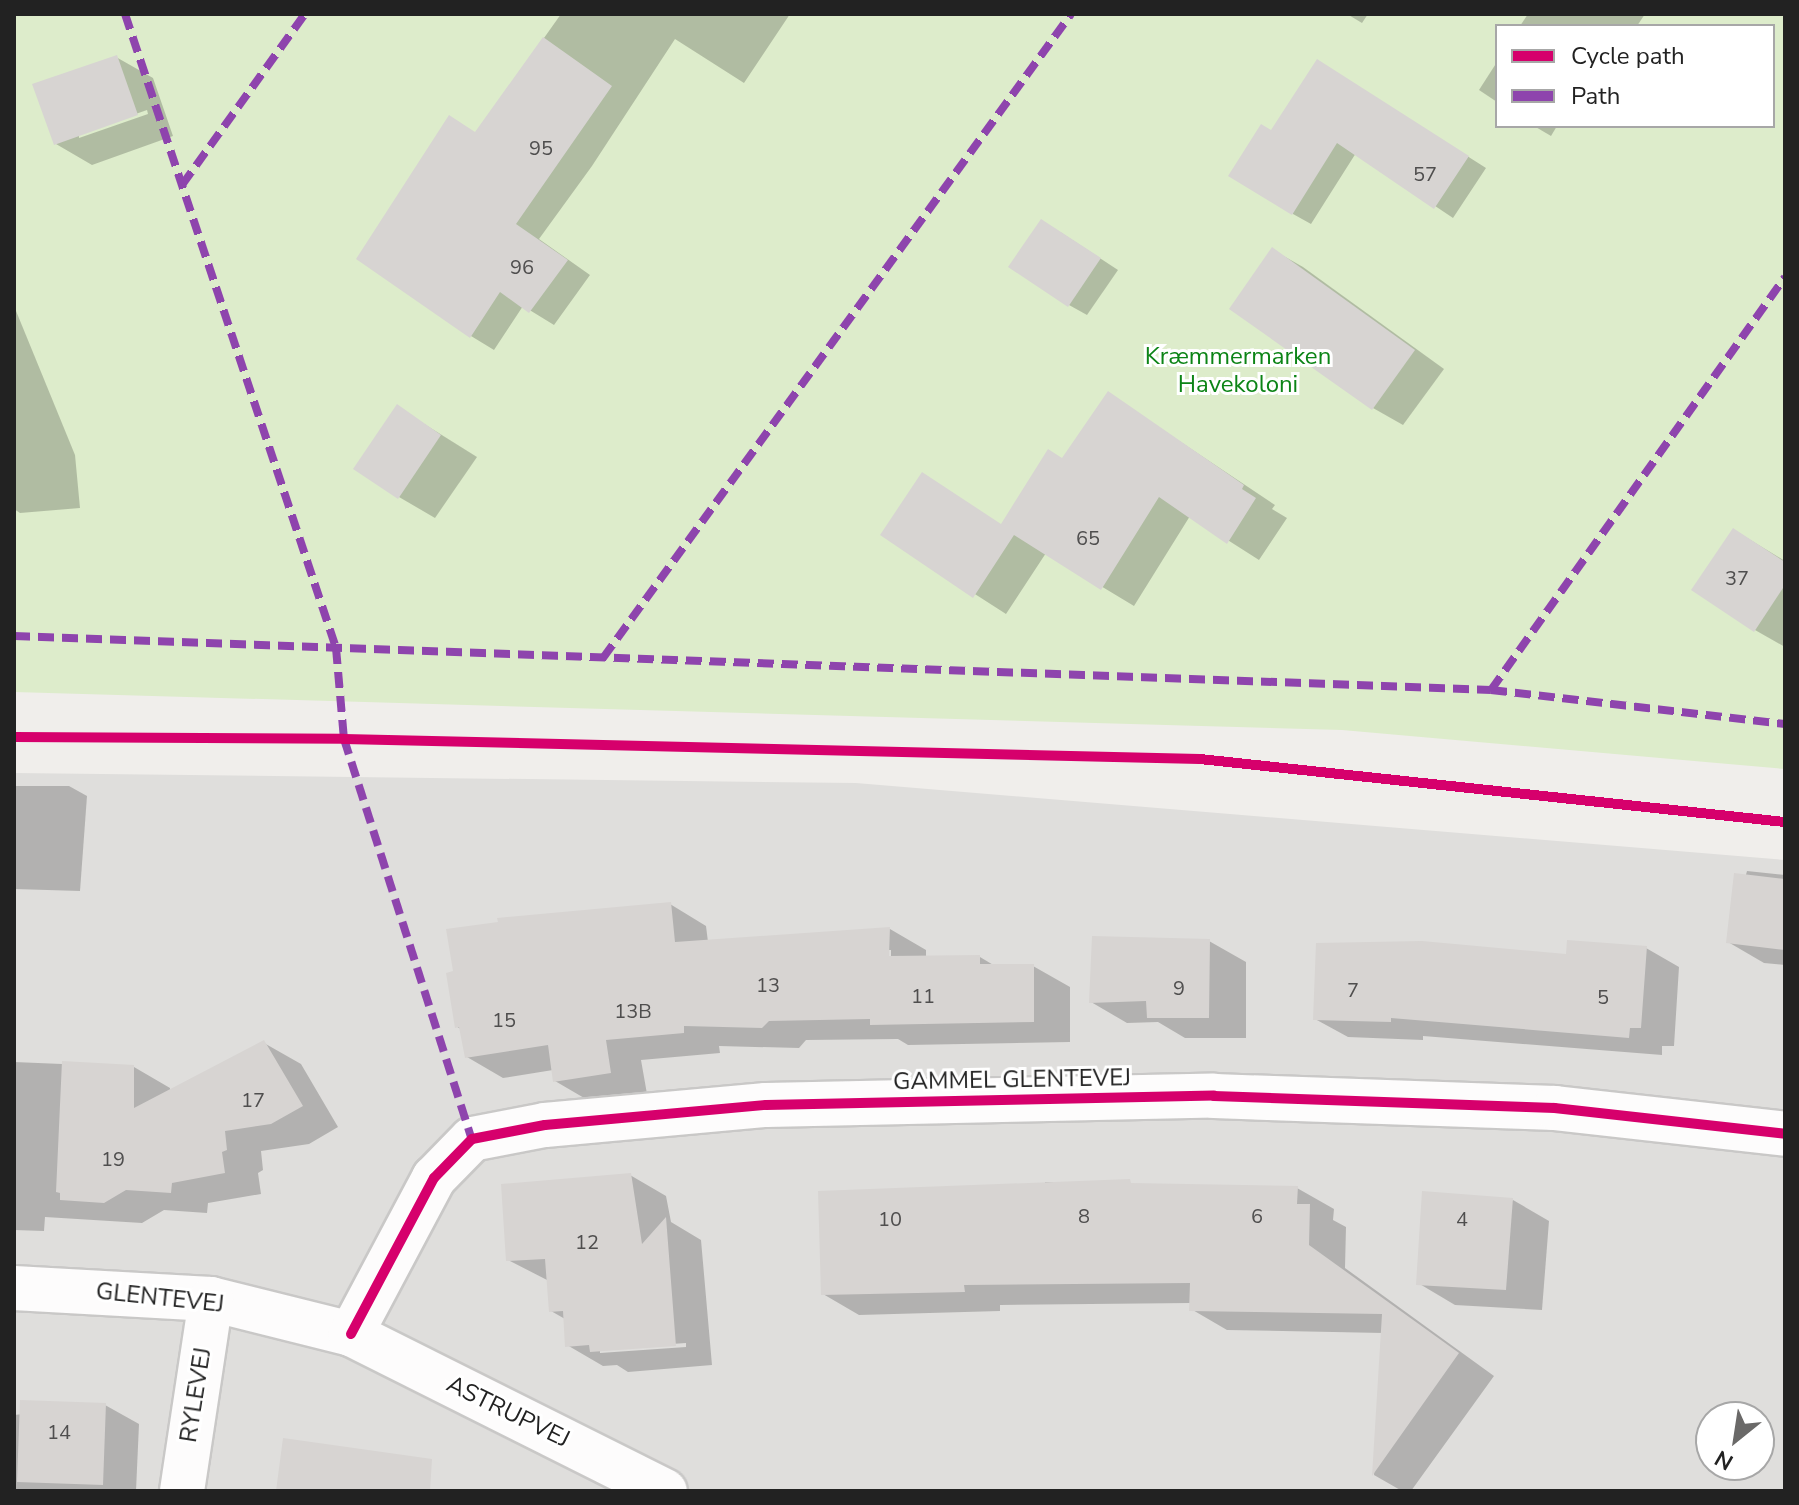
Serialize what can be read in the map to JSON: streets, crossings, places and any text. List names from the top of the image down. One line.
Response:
{"streets":{"street":["GAMMEL GLENTEVEJ","GLENTEVEJ","RYLEVEJ","ASTRUPVEJ"]},"crossings":[["GAMMEL GLENTEVEJ","GLENTEVEJ"],["GAMMEL GLENTEVEJ","ASTRUPVEJ"],["GLENTEVEJ","RYLEVEJ"],["GLENTEVEJ","ASTRUPVEJ"]],"parks":["Kræmmermarken Havekoloni"],"house_numbers":["95","57","96","65","37","13","9","7","11","5","13B","15","17","19","8","6","10","4","12","14"],"legend":["Cycle path","Path"],"north":"bottom left"}
